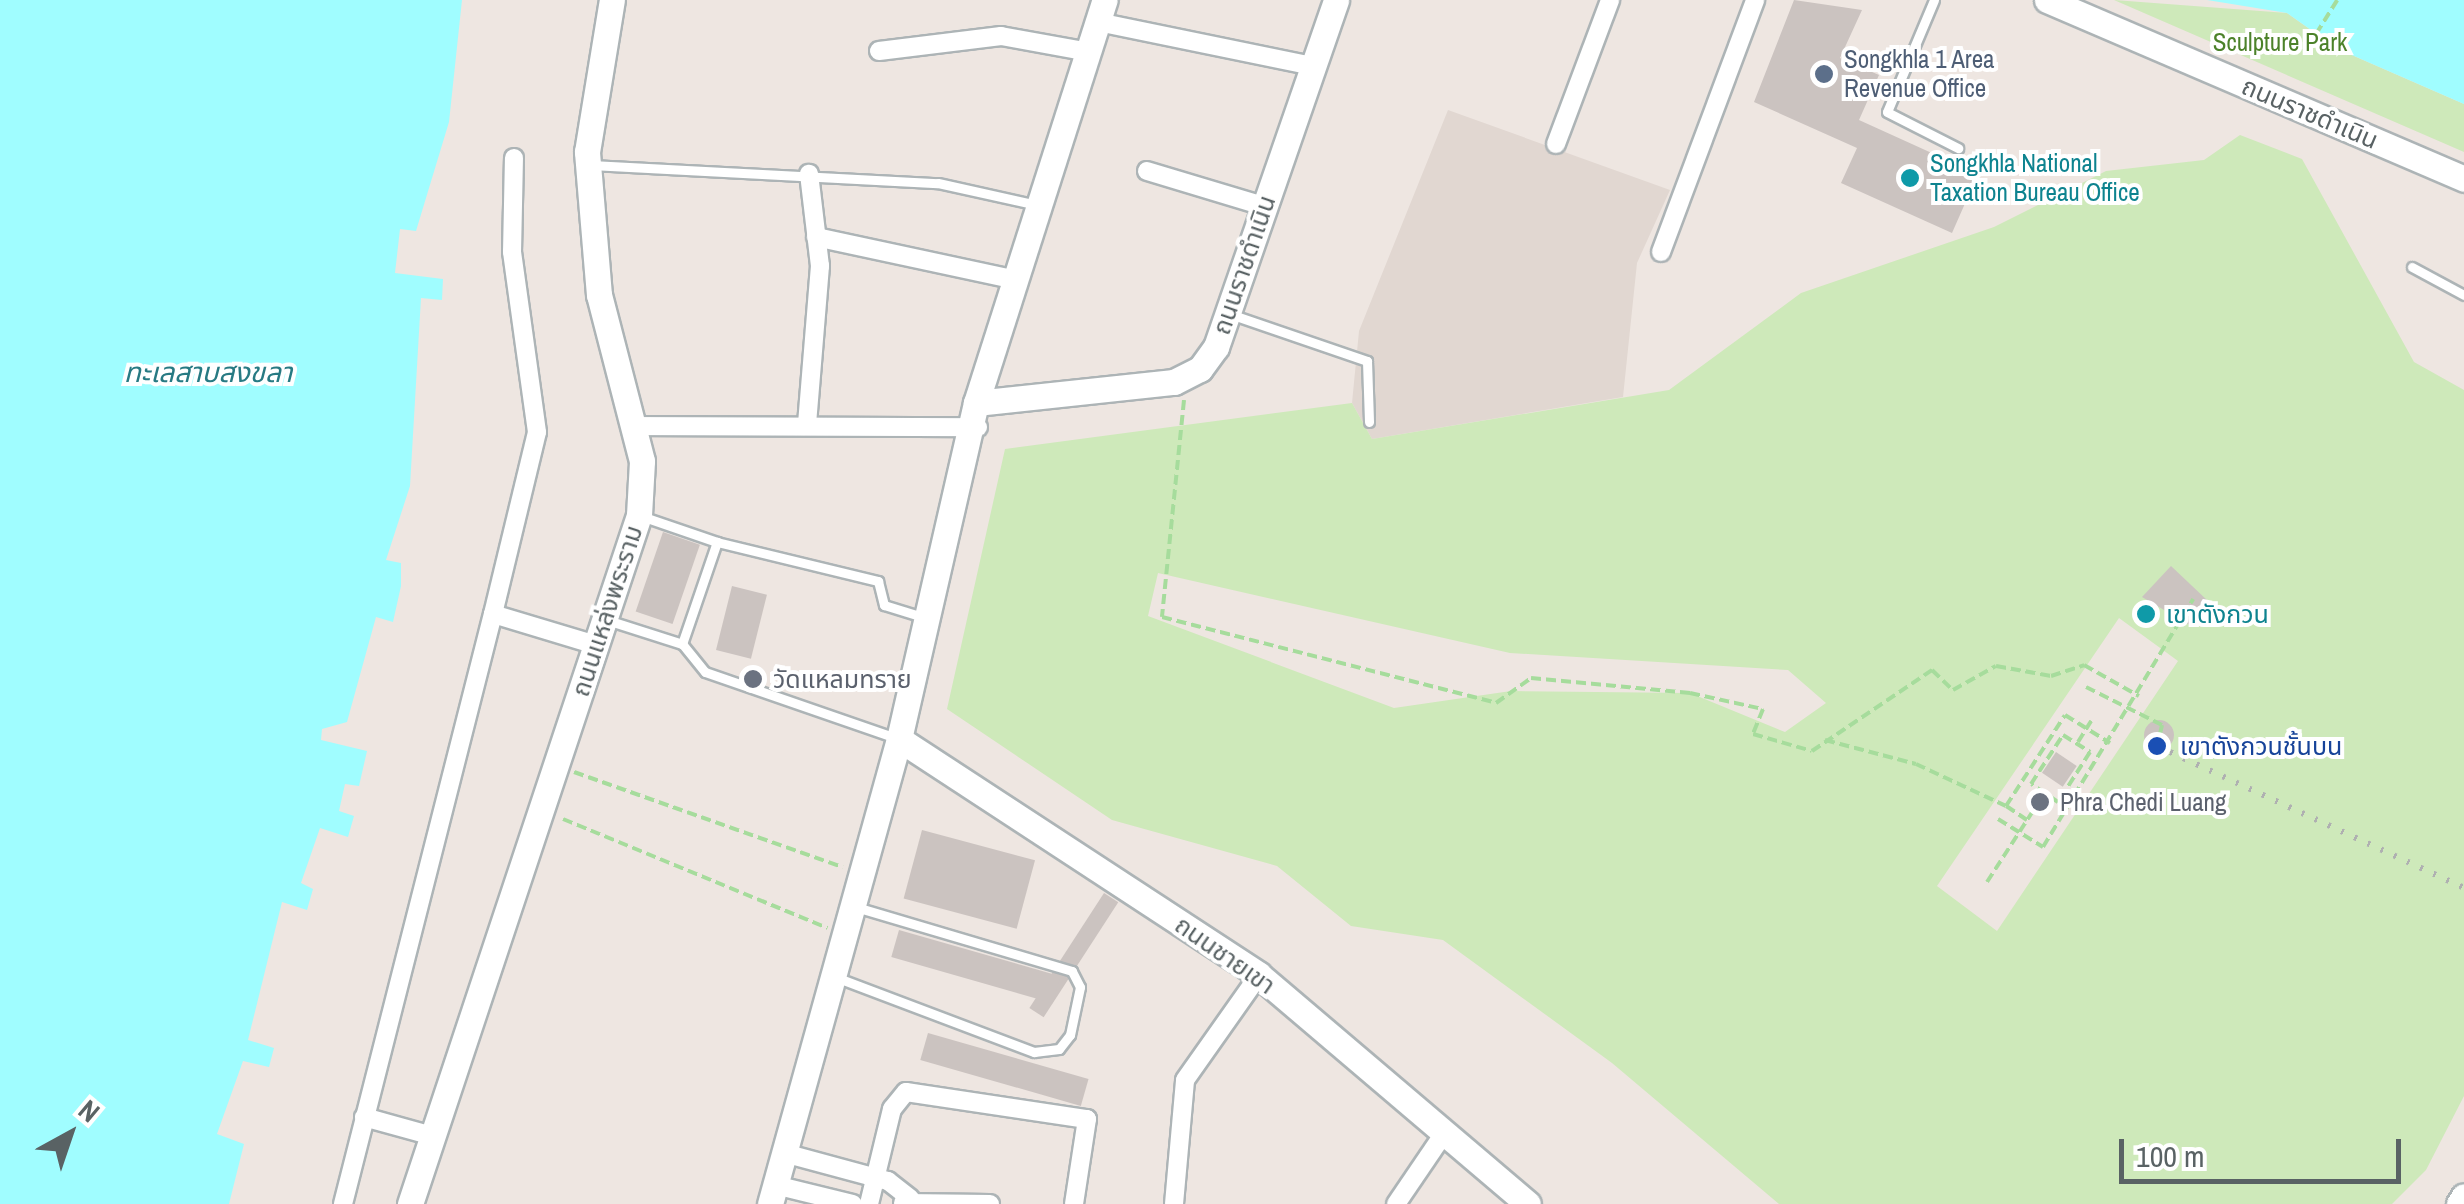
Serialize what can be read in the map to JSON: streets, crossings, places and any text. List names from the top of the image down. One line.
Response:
{"streets":{"street":["ถนนราชดำเนิน","ถนนแหล่งพระราม","ถนนชายเขา"]},"water":["ทะเลสาบสงขลา"],"parks":["Sculpture Park"],"places":["Songkhla 1 Area Revenue Office","Songkhla National Taxation Bureau Office","เขาตังกวน","วัดแหลมทราย","เขาตังกวนชั้นบน","Phra Chedi Luang"],"scale_bar":"100 m","north":"top right"}
